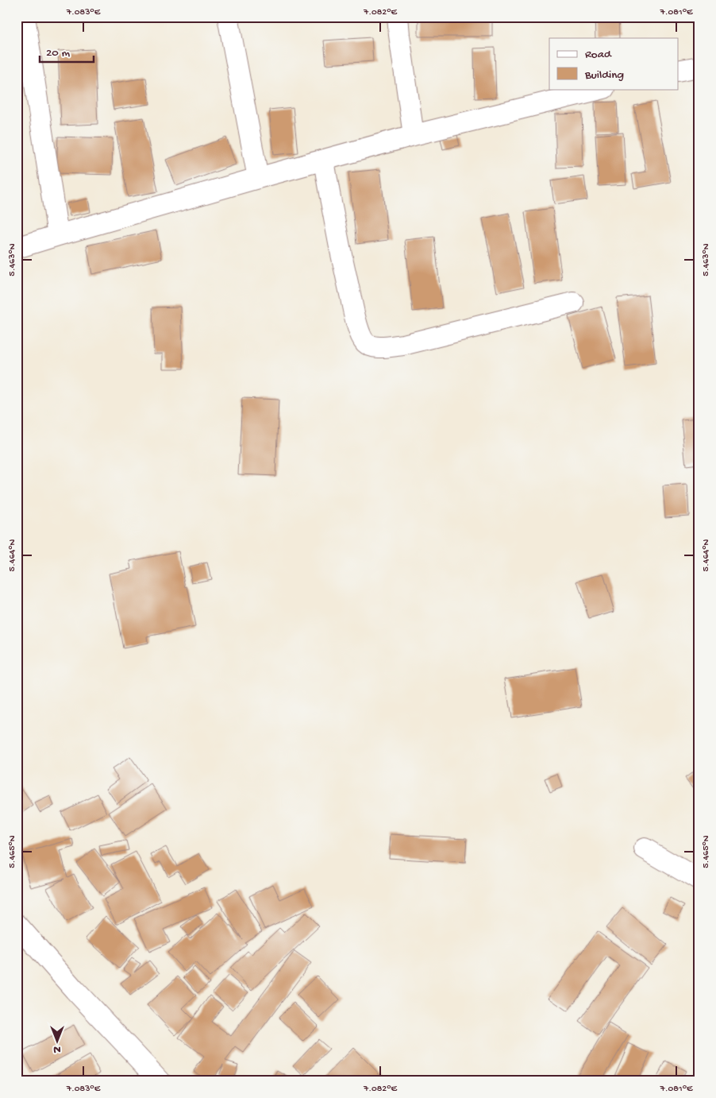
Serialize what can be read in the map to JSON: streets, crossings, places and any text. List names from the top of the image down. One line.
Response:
{"legend":["Road","Building"],"scale_bar":"20 m","north":"bottom","coordinates":["7.083°E","7.082°E","7.081°E","5.463°N","5.464°N","5.465°N"]}
